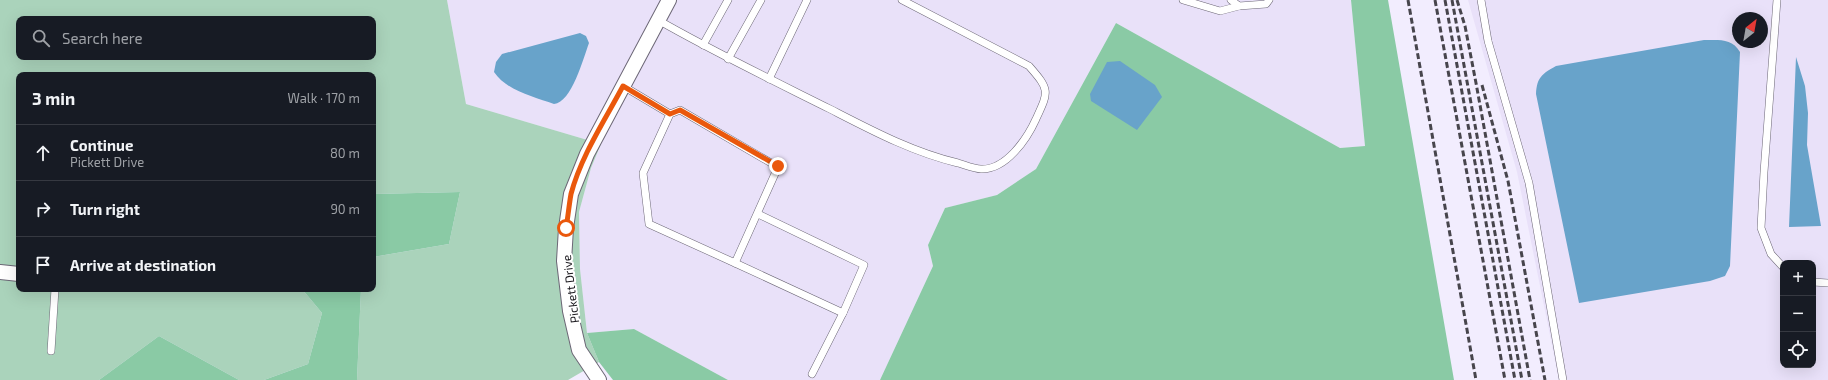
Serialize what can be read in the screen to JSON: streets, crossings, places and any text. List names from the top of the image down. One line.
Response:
{"streets":{"street":["Pickett Drive"]},"north":"top right","page":{"search":"Search here","heading":["3 min","Walk · 170 m"],"list":[["Continue","Pickett Drive","80 m"],["Turn right","90 m"],"Arrive at destination"],"map_buttons":["+","−"]}}
